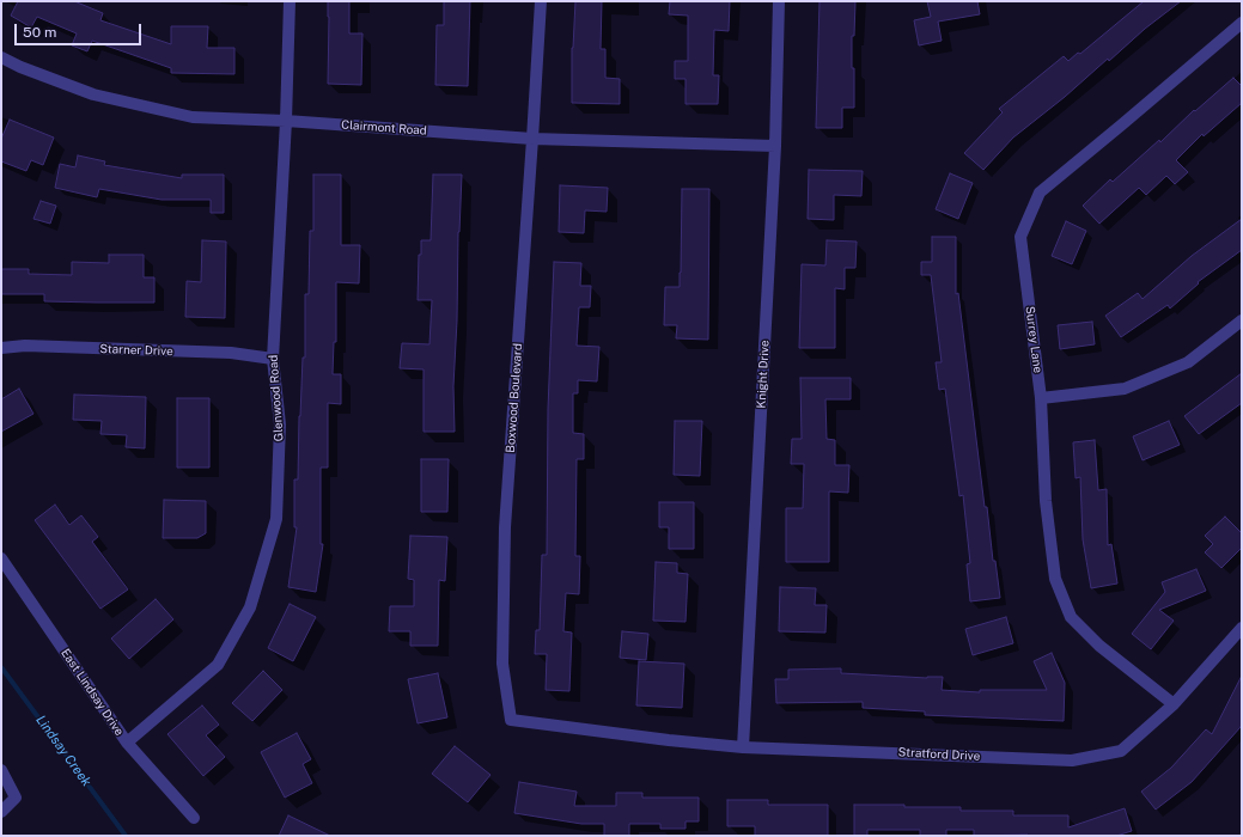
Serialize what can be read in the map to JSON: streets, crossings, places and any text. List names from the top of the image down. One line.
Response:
{"streets":{"street":["Clairmont Road","Surrey Lane","Starner Drive","Knight Drive","Glenwood Road","Boxwood Boulevard","East Lindsay Drive","Stratford Drive"]},"crossings":[["Clairmont Road","Knight Drive"],["Clairmont Road","Glenwood Road"],["Clairmont Road","Boxwood Boulevard"],["Surrey Lane","Stratford Drive"],["Starner Drive","Glenwood Road"],["Knight Drive","Stratford Drive"],["Glenwood Road","East Lindsay Drive"],["Boxwood Boulevard","Stratford Drive"]],"water":["Lindsay Creek"],"scale_bar":"50 m"}
